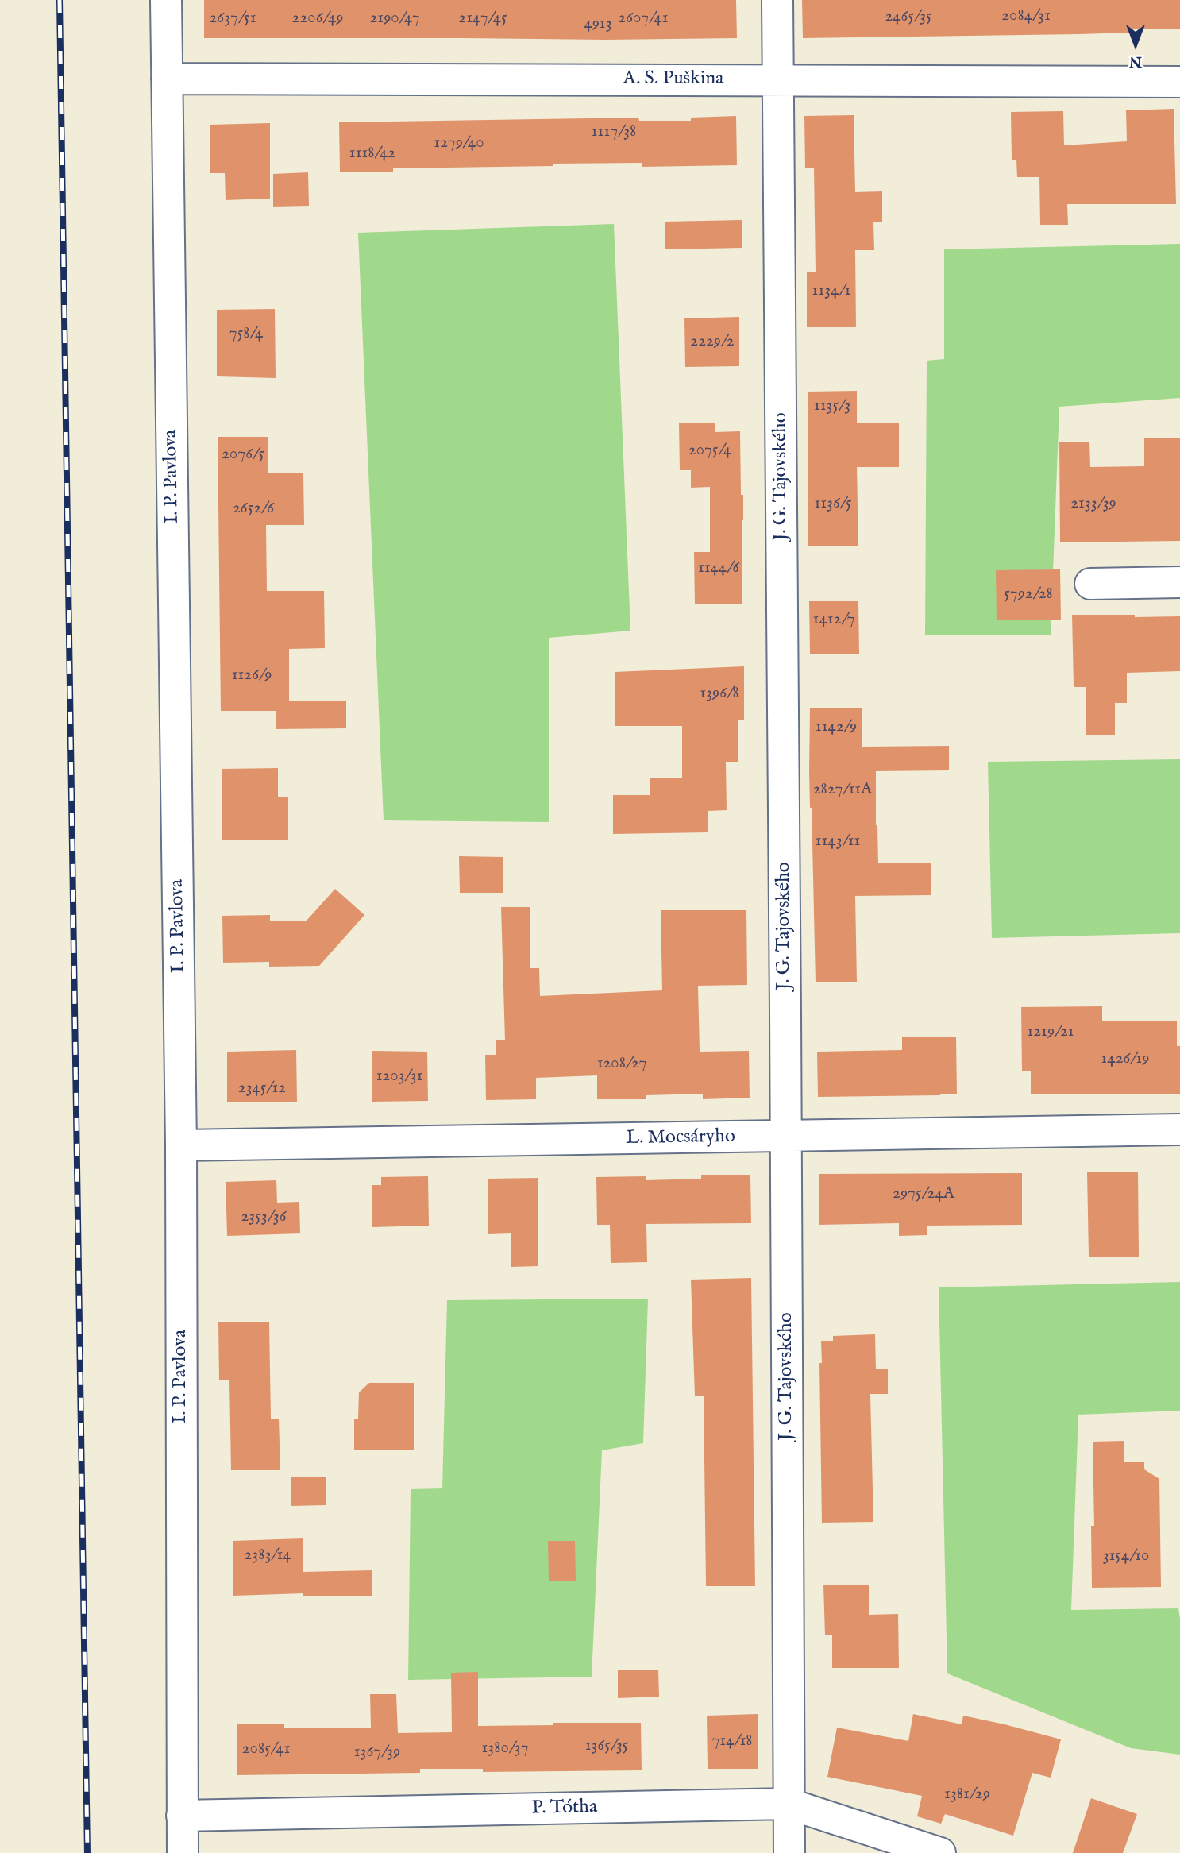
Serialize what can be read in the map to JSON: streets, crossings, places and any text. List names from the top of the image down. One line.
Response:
{"streets":{"street":["A. S. Puškina","I. P. Pavlova","J. G. Tajovského","L. Mocsáryho","P. Tótha"]},"crossings":[["A. S. Puškina","I. P. Pavlova"],["A. S. Puškina","J. G. Tajovského"],["I. P. Pavlova","L. Mocsáryho"],["I. P. Pavlova","P. Tótha"],["J. G. Tajovského","L. Mocsáryho"],["J. G. Tajovského","P. Tótha"]],"house_numbers":["2084/31","2465/35","2637/51","2206/49","2190/47","2147/45","2607/41","4913","1117/38","1279/40","1118/42","1134/1","758/4","2229/2","1135/3","2075/4","2076/5","1136/5","2133/39","2652/6","1144/6","5792/28","1412/7","1126/9","1396/8","1142/9","2827/11A","1143/11","1219/21","1426/19","1208/27","1203/31","2345/12","2975/24A","2353/36","2383/14","3154/10","714/18","1365/35","1380/37","2085/41","1367/39","1381/29"],"north":"bottom"}
